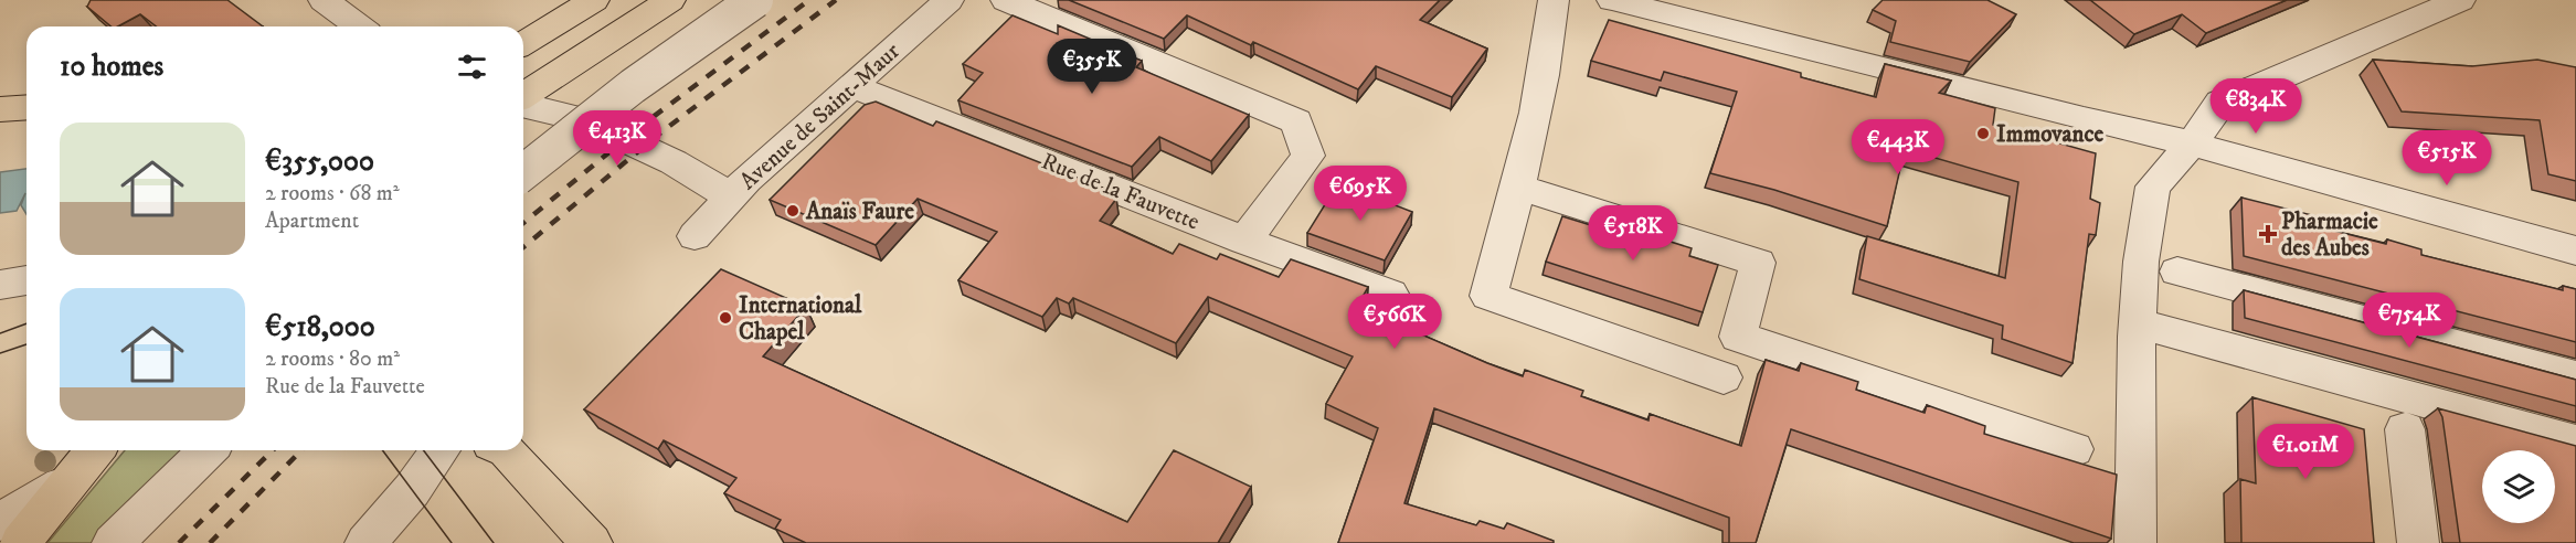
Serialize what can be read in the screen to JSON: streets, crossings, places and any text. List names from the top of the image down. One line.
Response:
{"streets":{"street":["Avenue de Saint-Maur","Rue de la Fauvette"]},"crossings":[["Avenue de Saint-Maur","Rue de la Fauvette"]],"places":{"other":["Immovance","Anaïs Faure","International Chapel"],"health":["Pharmacie des Aubes"]},"page":{"heading":"10 homes","price":["€355K","€834K","€413K","€443K","€515K","€695K","€518K","€754K","€566K","€1.01M"],"list":[{"name":"€355,000","note":"2 rooms · 68 m² · Apartment"},{"name":"€518,000","note":"2 rooms · 80 m² · Rue de la Fauvette"}]}}
